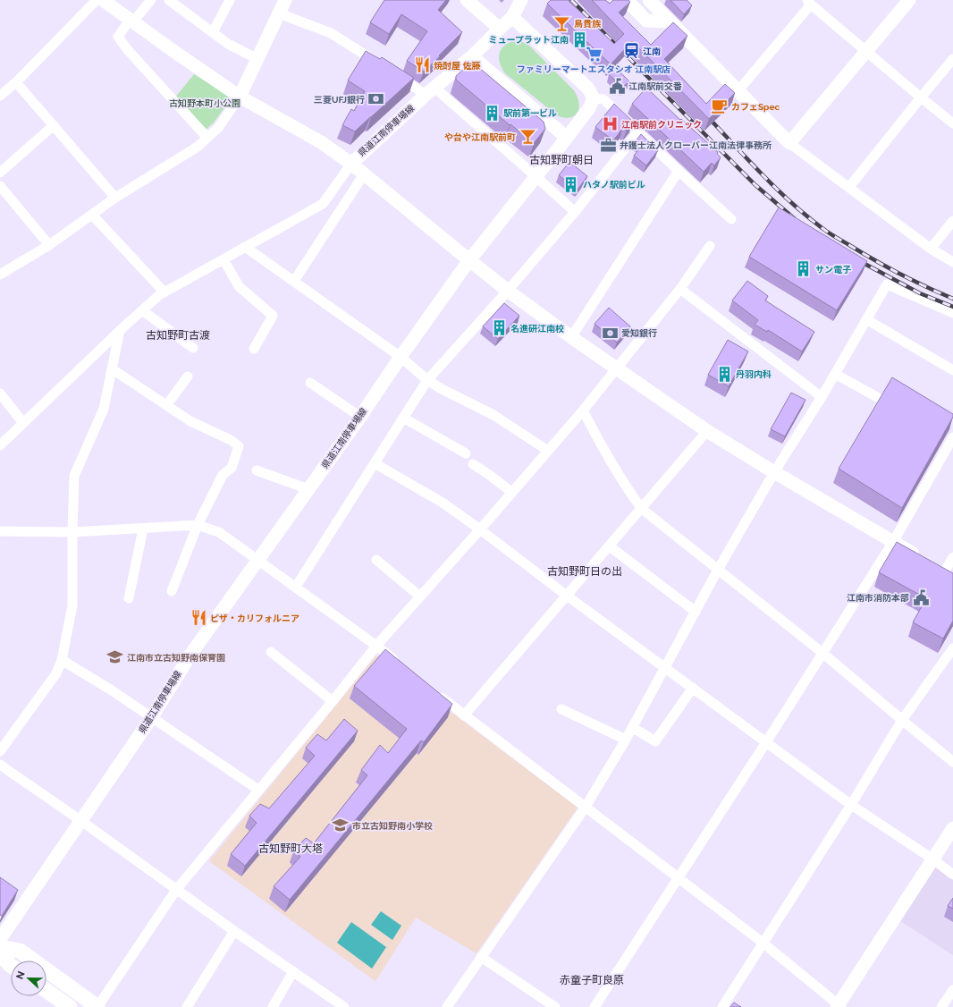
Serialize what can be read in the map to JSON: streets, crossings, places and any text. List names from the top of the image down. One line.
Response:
{"streets":{"street":["県道江南停車場線"]},"districts":["古知野町朝日","古知野町古渡","古知野町日の出","古知野町大塔","赤童子町良原"],"parks":["古知野本町小公園"],"places":{"bar":["鳥貴族","や台や江南駅前町"],"building":["ミュープラット江南","駅前第一ビル","ハタノ駅前ビル","サン電子","名進研江南校","丹羽内科"],"station":["江南"],"supermarket":["ファミリーマートエスタシオ 江南駅店"],"restaurant":["焼酎屋 佐藤","ピザ・カリフォルニア"],"public building":["江南駅前交番","江南市消防本部"],"bank":["三菱UFJ銀行","愛知銀行"],"cafe":["カフェSpec"],"hospital":["江南駅前クリニック"],"office":["弁護士法人クローバー江南法律事務所"],"school or university":["江南市立古知野南保育園","市立古知野南小学校"]},"north":"left"}
